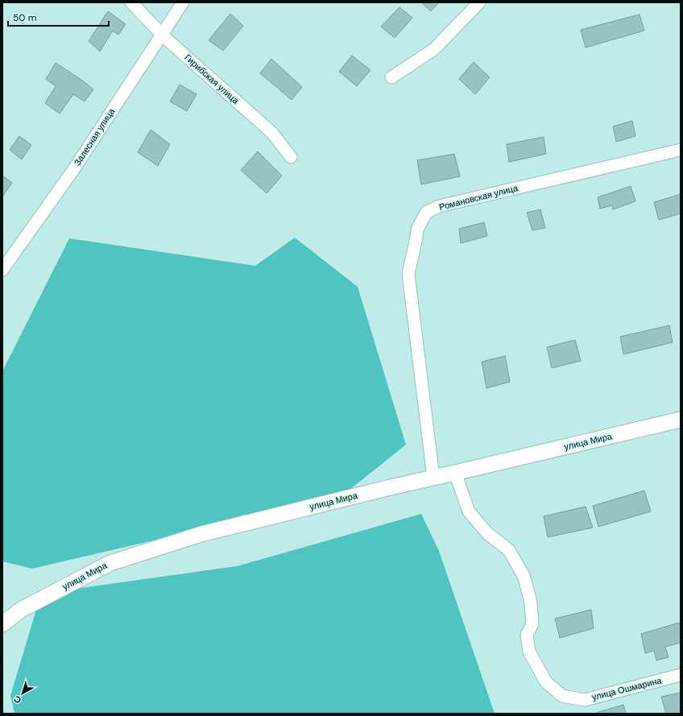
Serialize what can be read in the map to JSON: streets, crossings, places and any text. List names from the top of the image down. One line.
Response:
{"streets":{"street":["Гирибская улица","Залесная улица","Романовская улица","улица Мира","улица Ошмарина"]},"crossings":[["Гирибская улица","Залесная улица"],["Романовская улица","улица Мира"],["улица Мира","улица Ошмарина"]],"scale_bar":"50 m","north":"bottom left"}
